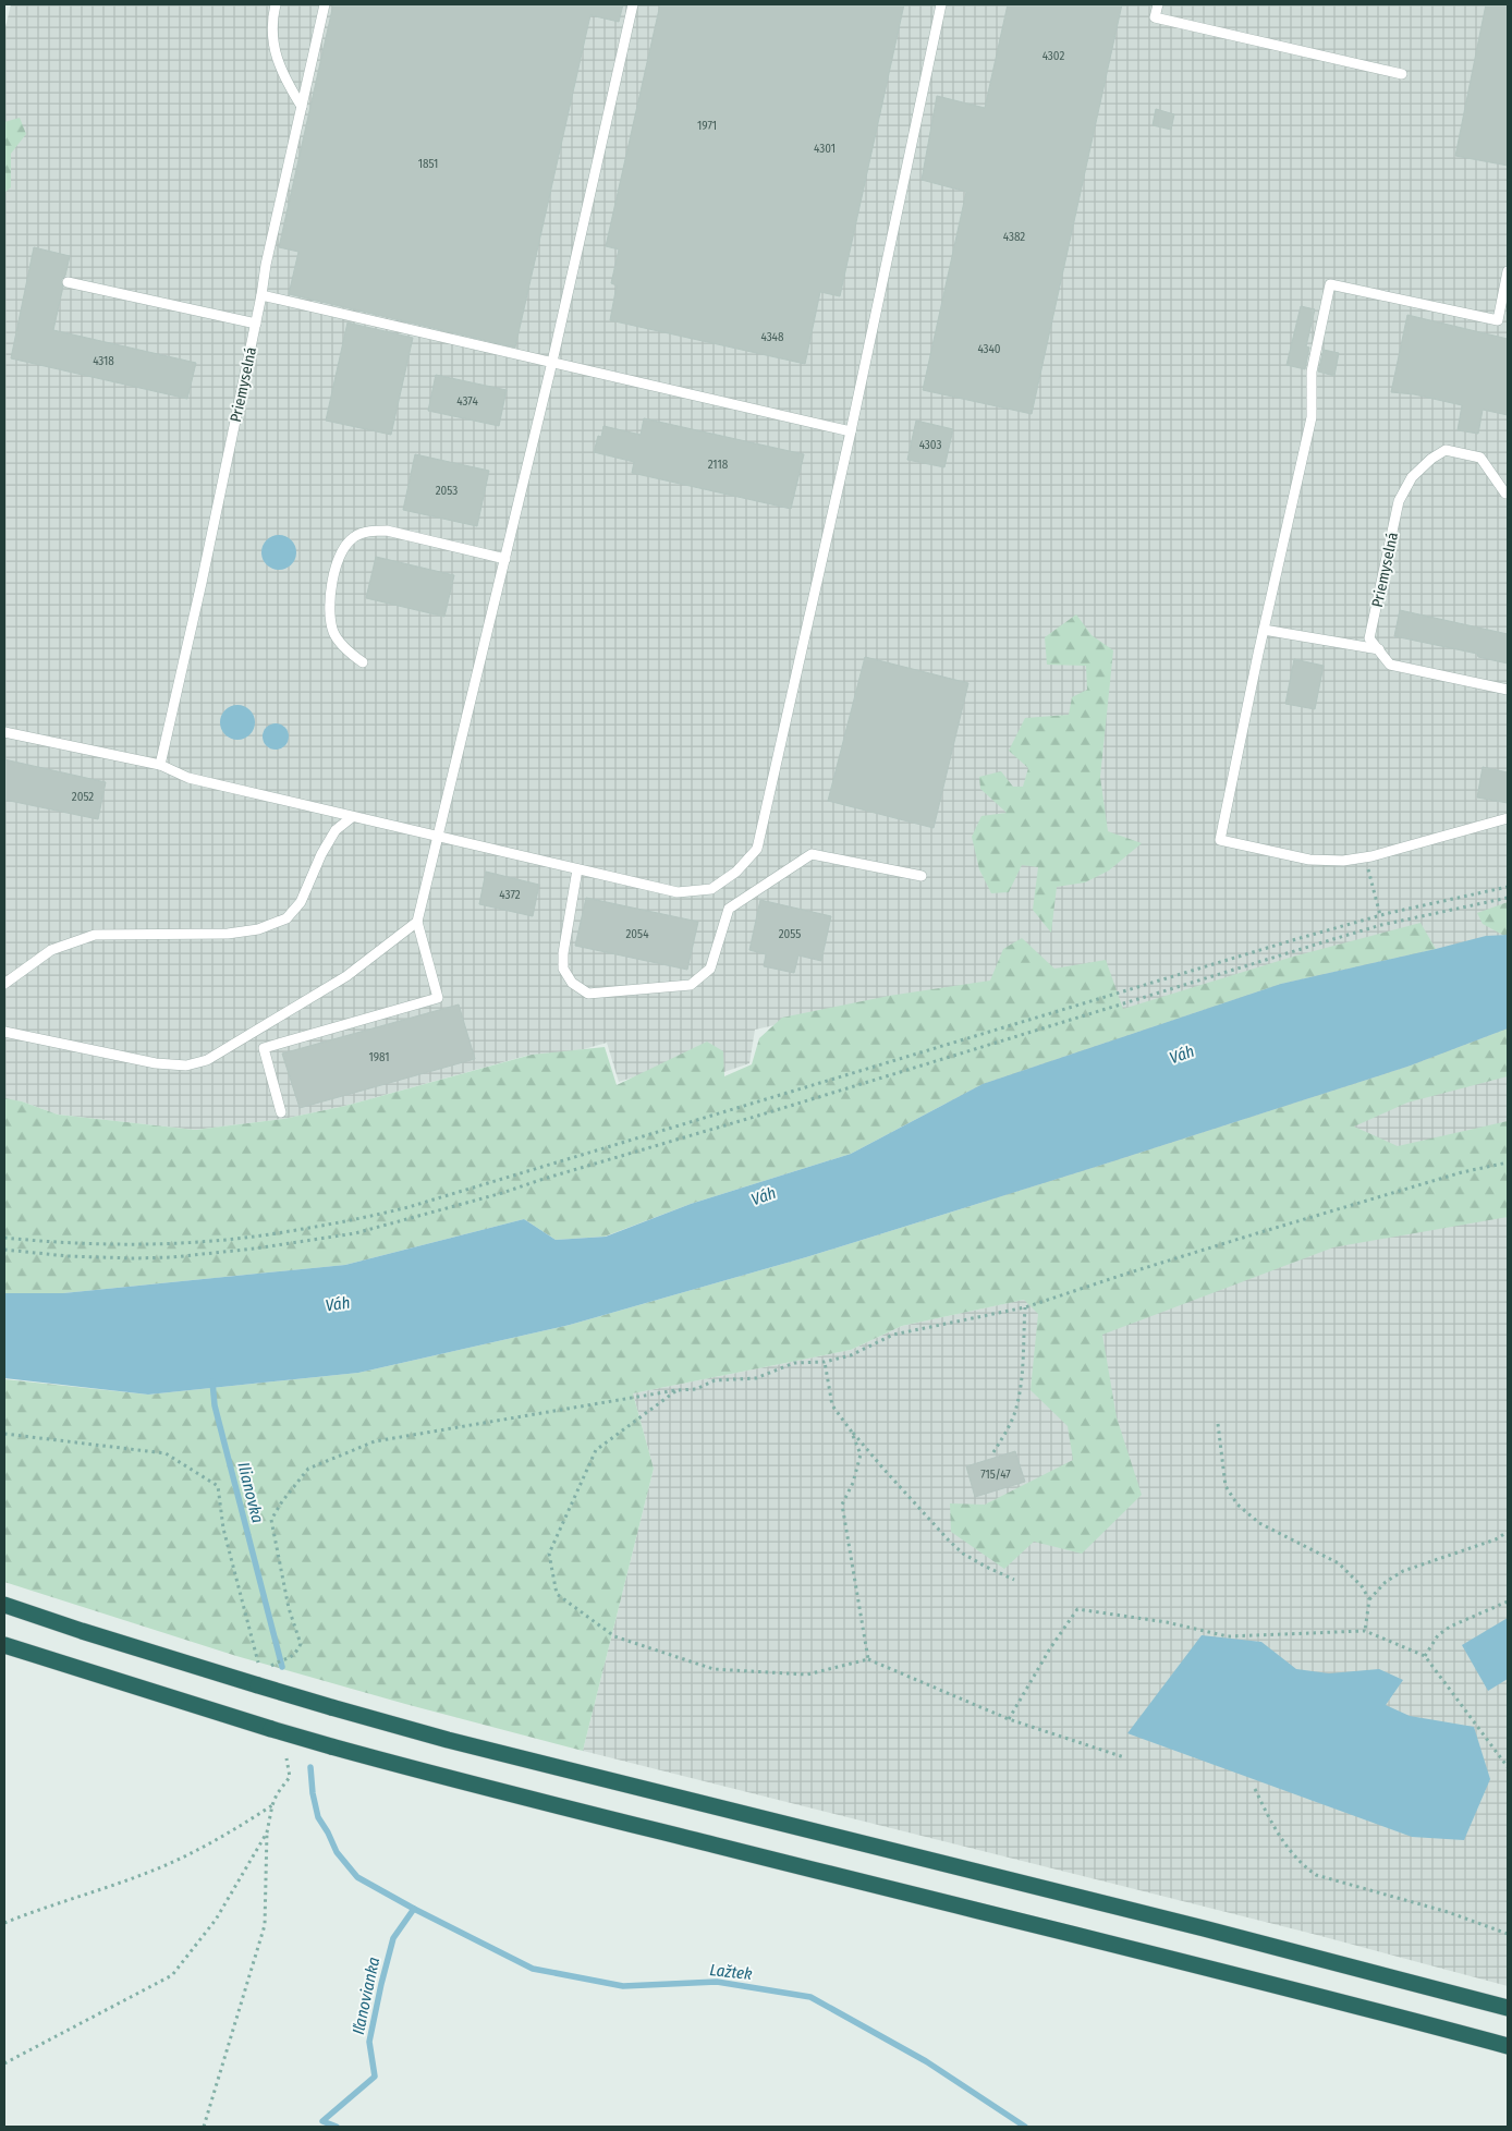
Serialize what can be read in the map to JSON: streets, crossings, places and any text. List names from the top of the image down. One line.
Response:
{"streets":{"lane":["Priemyselná"]},"water":["Váh","Ilianovka","Lažtek","Iľanovianka"],"house_numbers":["4302","1971","4301","1851","4382","4348","4340","4318","4374","4303","2118","2053","2052","4372","2054","2055","1981","715/47"]}
